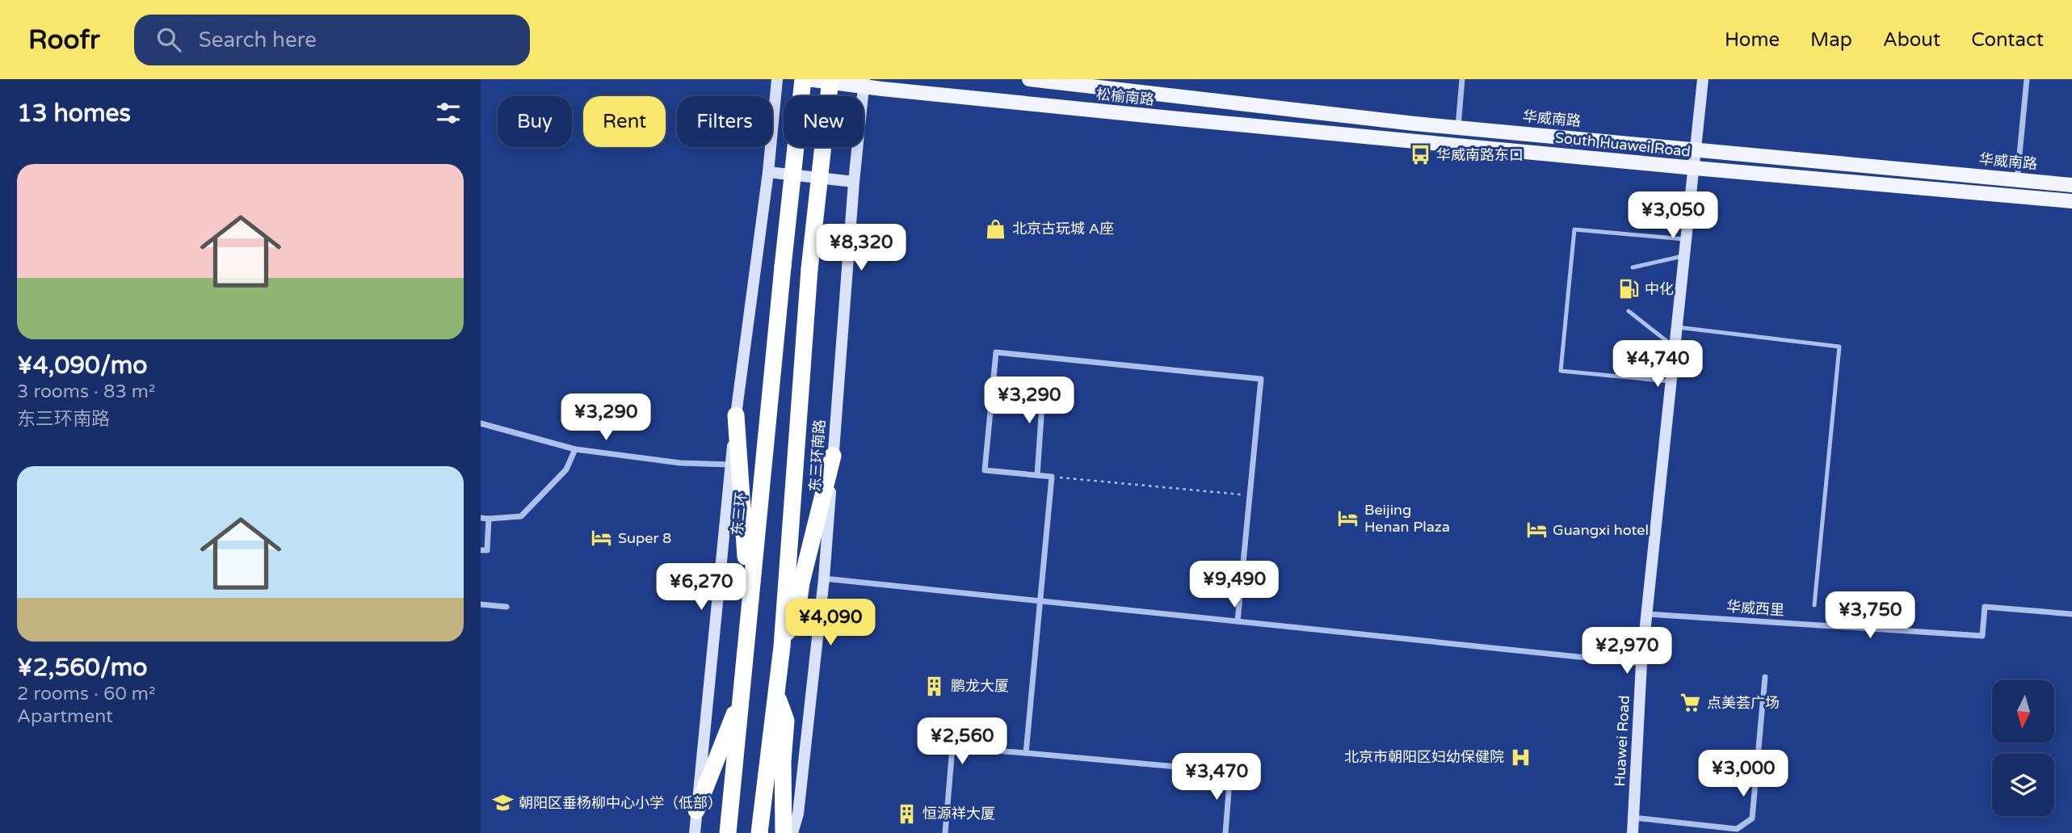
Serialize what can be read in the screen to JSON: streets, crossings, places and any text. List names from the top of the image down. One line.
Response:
{"streets":{"highway":["东三环"],"main road":["松榆南路","华威南路","South Huawei Road"],"street":["东三环南路","华威西里","Huawei Road"]},"crossings":[["松榆南路","South Huawei Road"],["松榆南路","东三环南路"],["松榆南路","东三环"],["华威南路","Huawei Road"],["South Huawei Road","Huawei Road"],["华威西里","Huawei Road"]],"places":{"bus stop":["华威南路东口"],"shop":["北京古玩城 A座"],"fuel station":["中化"],"hotel":["Beijing Henan Plaza","Guangxi hotel","Super 8"],"building":["鹏龙大厦","恒源祥大厦"],"supermarket":["点美荟广场"],"hospital":["北京市朝阳区妇幼保健院"],"school or university":["朝阳区垂杨柳中心小学（低部）"]},"north":"bottom","page":{"header":"Roofr","search":"Search here","nav":["Home","Map","About","Contact"],"heading":"13 homes","chip":["Buy","Rent","Filters","New"],"list":[{"name":"¥4,090/mo","note":"3 rooms · 83 m² · 东三环南路"},{"name":"¥2,560/mo","note":"2 rooms · 60 m² · Apartment"}],"price":["¥3,050","¥8,320","¥4,740","¥3,290","¥3,290","¥9,490","¥6,270","¥3,750","¥4,090","¥2,970","¥2,560","¥3,000","¥3,470"]}}
